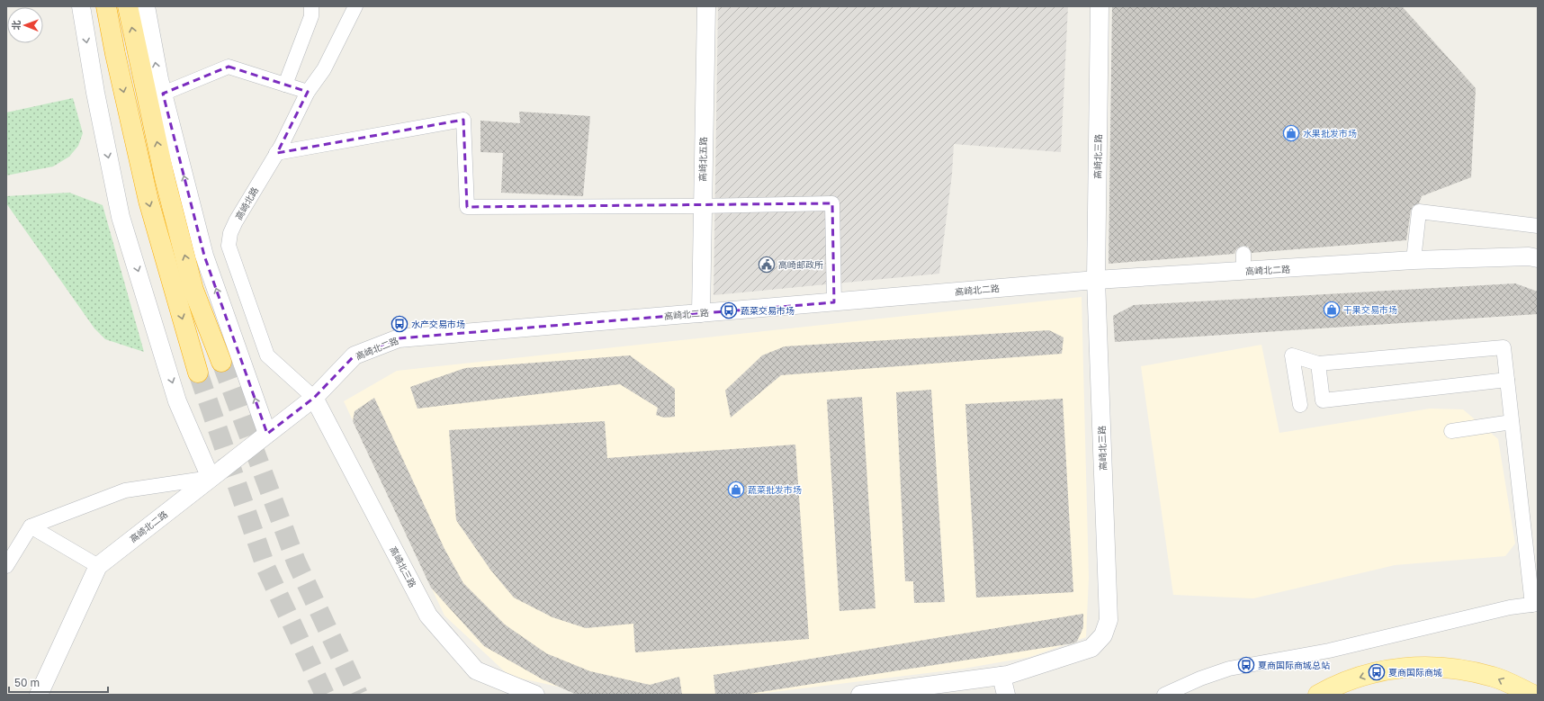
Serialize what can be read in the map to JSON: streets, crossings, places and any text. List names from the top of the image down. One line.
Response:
{"streets":{"street":["高崎北三路","高崎北五路","高崎北路","高崎北二路"]},"crossings":[["高崎北三路","高崎北路"],["高崎北三路","高崎北二路"],["高崎北五路","高崎北二路"],["高崎北路","高崎北二路"]],"places":{"shop":["水果批发市场","干果交易市场","蔬菜批发市场"],"public building":["高崎邮政所"],"bus stop":["蔬菜交易市场","水产交易市场","夏商国际商城总站","夏商国际商城"]},"scale_bar":"50 m","north":"left"}
